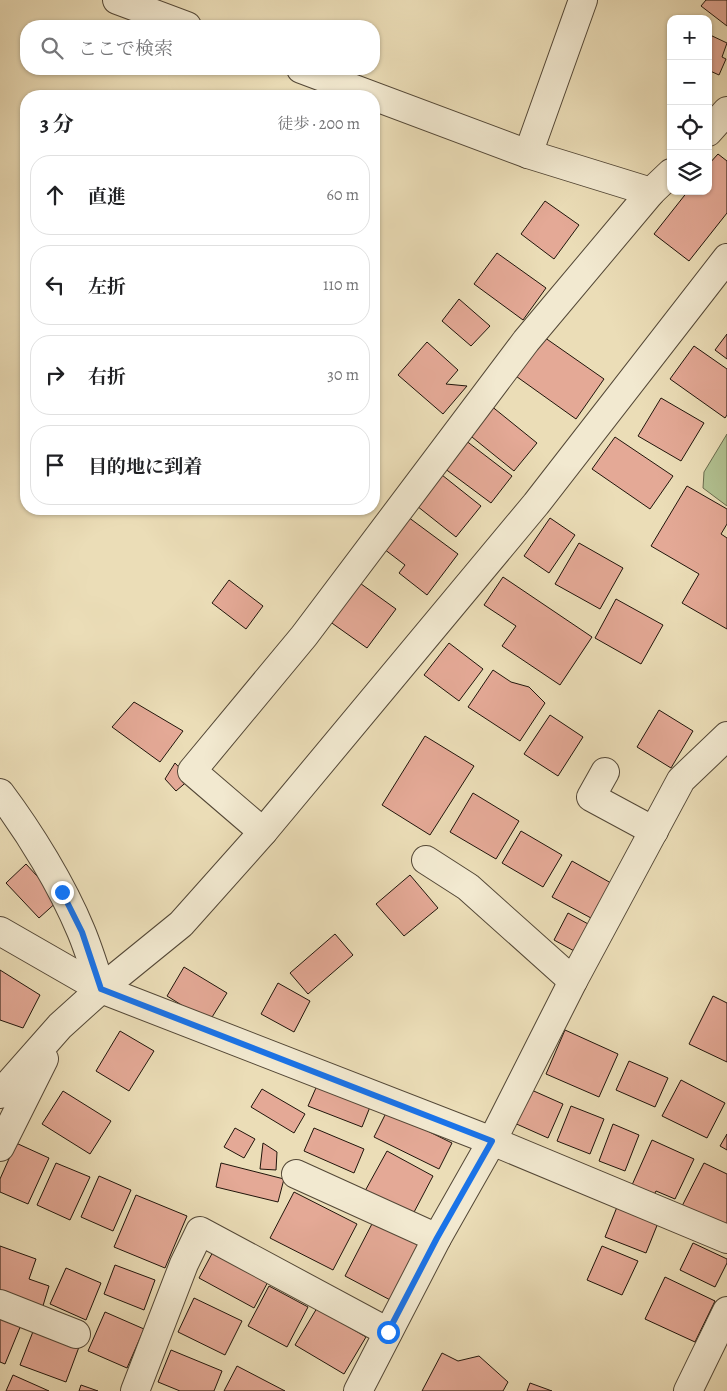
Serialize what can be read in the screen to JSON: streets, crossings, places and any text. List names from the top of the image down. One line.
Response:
{"page":{"map_buttons":["+","−"],"search":"ここで検索","heading":["3 分","徒歩 · 200 m"],"list":[["直進","60 m"],["左折","110 m"],["右折","30 m"],"目的地に到着"]}}
